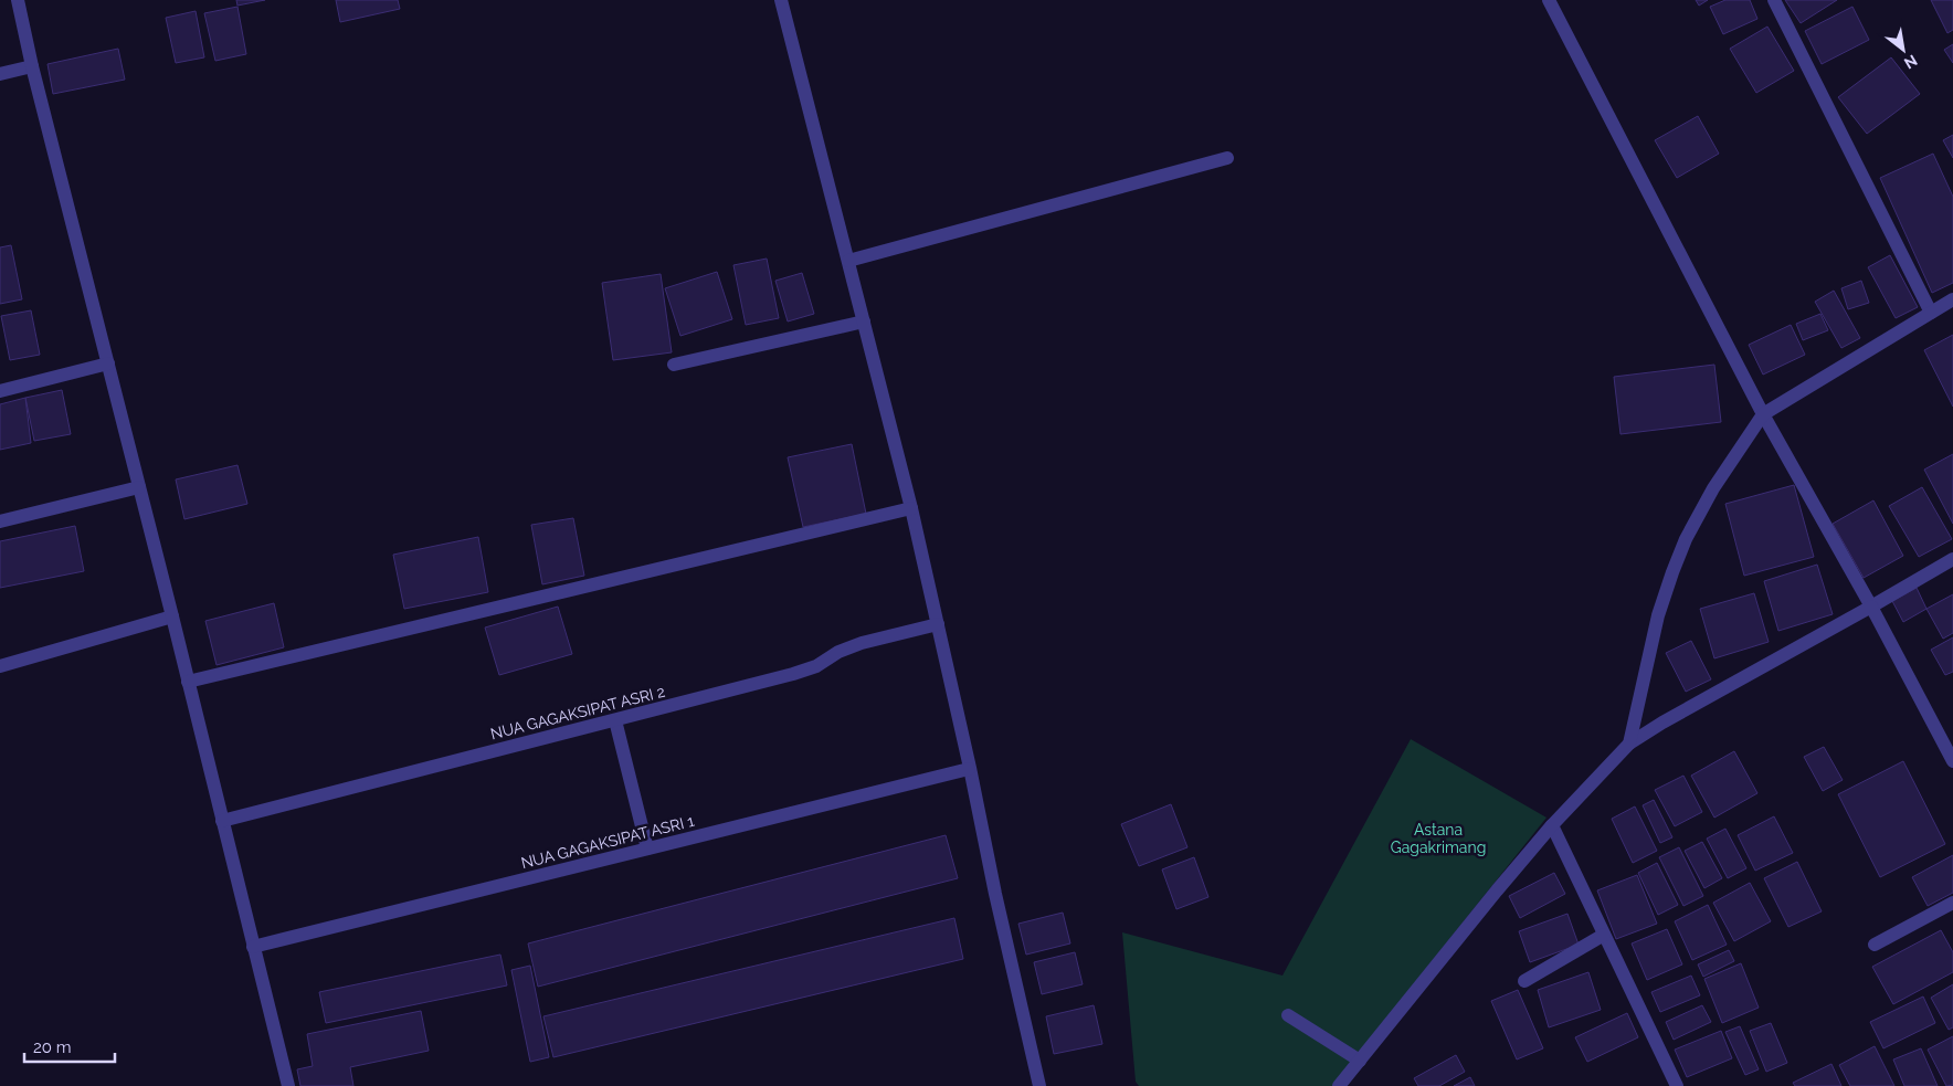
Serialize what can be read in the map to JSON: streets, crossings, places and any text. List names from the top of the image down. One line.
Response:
{"streets":{"street":["NUA GAGAKSIPAT ASRI 2","NUA GAGAKSIPAT ASRI 1"]},"parks":["Astana Gagakrimang"],"scale_bar":"20 m","north":"bottom right"}
